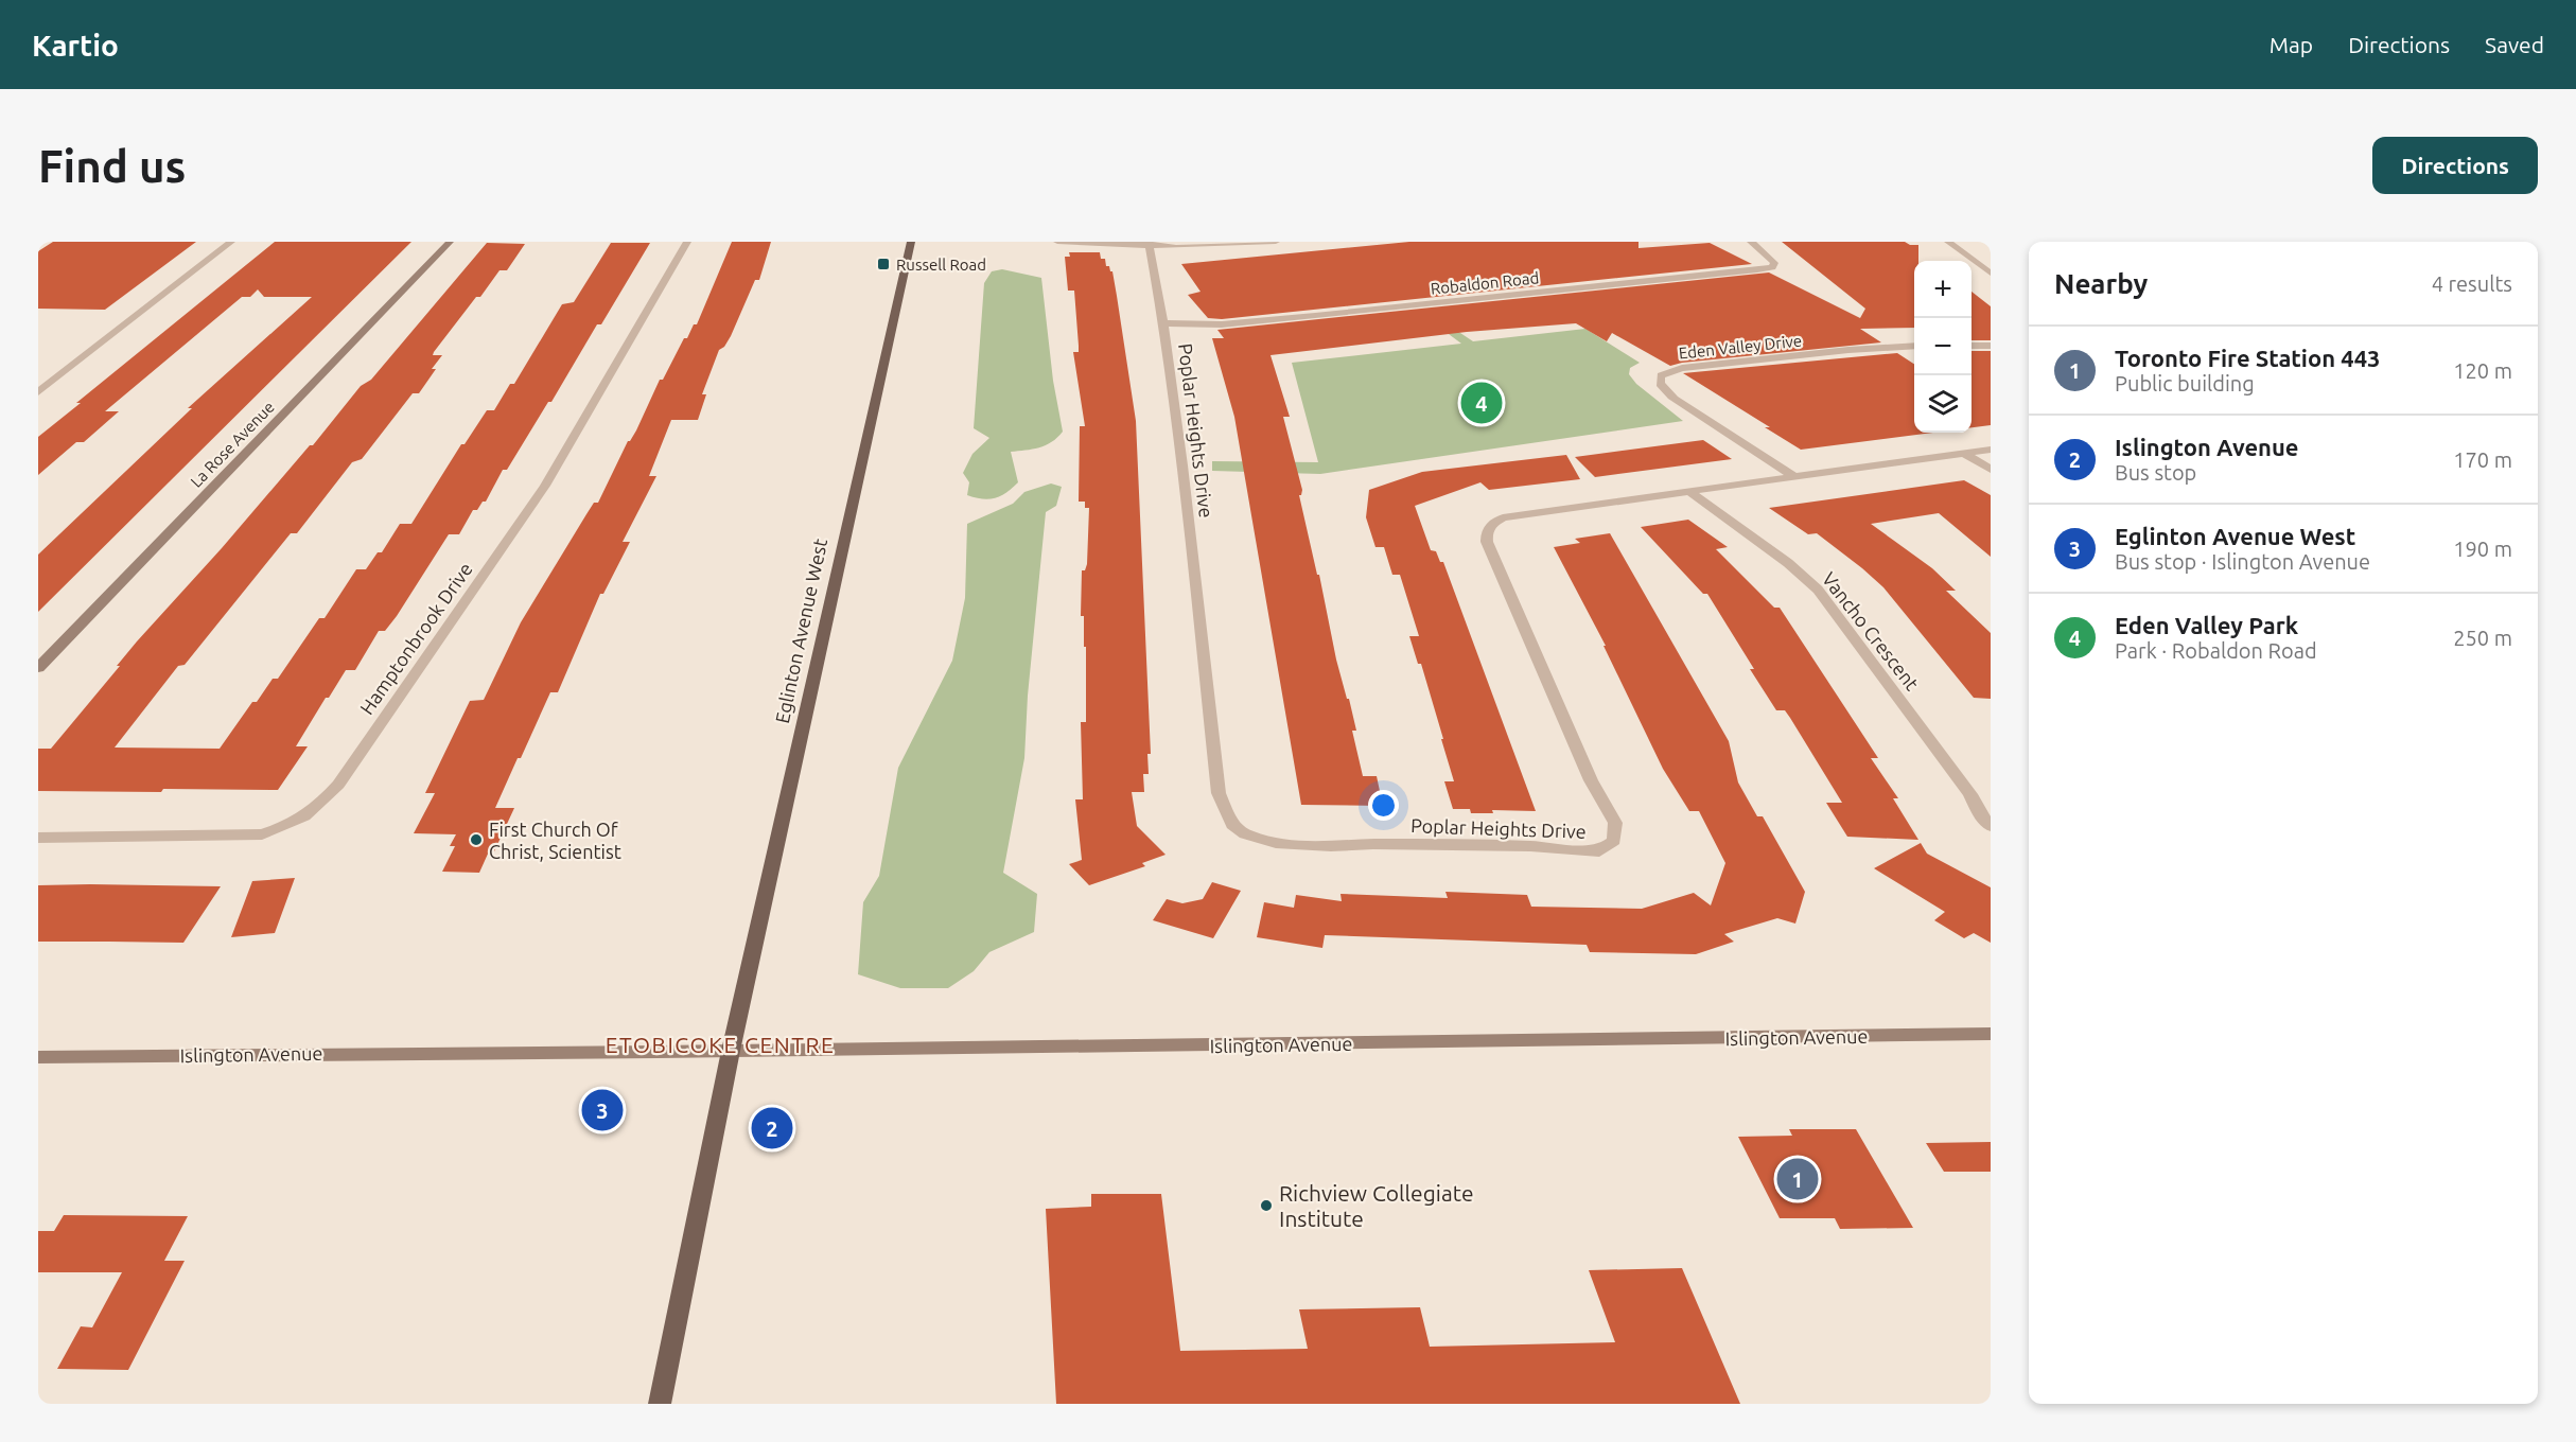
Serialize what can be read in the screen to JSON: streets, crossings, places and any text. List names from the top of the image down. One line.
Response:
{"streets":{"main road":["La Rose Avenue","Eglinton Avenue West","Islington Avenue"],"street":["Robaldon Road","Eden Valley Drive","Poplar Heights Drive","Vancho Crescent","Hamptonbrook Drive"]},"crossings":[["Robaldon Road","Poplar Heights Drive"],["Eden Valley Drive","Poplar Heights Drive"],["Poplar Heights Drive","Vancho Crescent"],["Eglinton Avenue West","Islington Avenue"]],"districts":["ETOBICOKE CENTRE"],"places":{"transit":["Russell Road"],"other":["First Church Of Christ, Scientist","Richview Collegiate Institute"]},"page":{"header":"Kartio","nav":["Map","Directions","Saved"],"buttons":"Directions","title":"Find us","heading":["Nearby","4 results"],"map_buttons":["+","−"],"list":[{"mark":"1","name":"Toronto Fire Station 443","note":"Public building","value":"120 m"},{"mark":"2","name":"Islington Avenue","note":"Bus stop","value":"170 m"},{"mark":"3","name":"Eglinton Avenue West","note":"Bus stop · Islington Avenue","value":"190 m"},{"mark":"4","name":"Eden Valley Park","note":"Park · Robaldon Road","value":"250 m"}],"pins":["4","3","2","1"]}}
